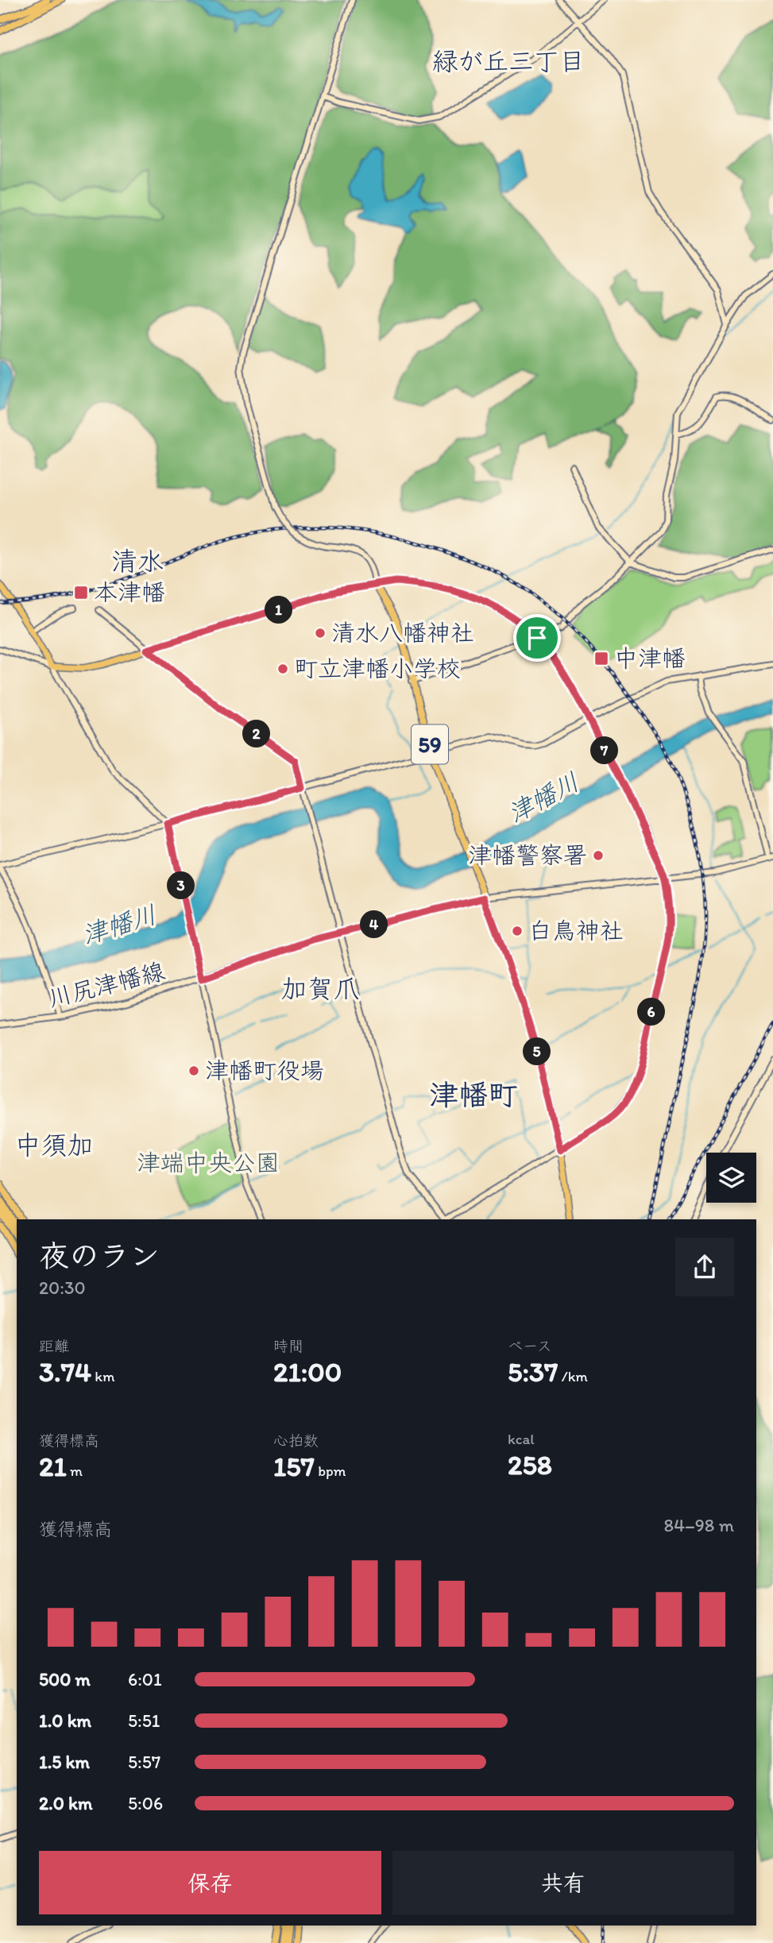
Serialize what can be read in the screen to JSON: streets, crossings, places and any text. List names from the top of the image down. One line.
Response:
{"streets":{"main road":["59"],"street":["川尻津幡線"]},"crossings":[["59","川尻津幡線"]],"districts":["緑が丘三丁目","清水","加賀爪","津幡町","中須加"],"water":["津幡川"],"parks":["津端中央公園"],"places":{"transit":["本津幡","中津幡"],"other":["清水八幡神社","町立津幡小学校","津幡警察署","白鳥神社","津幡町役場"]},"page":{"pins":["1","2","7","3","4","6","5"],"heading":["夜のラン","20:30"],"stats":[["距離","3.74 km"],["時間","21:00"],["ペース","5:37 /km"],["獲得標高","21 m"],["心拍数","157 bpm"],["kcal","258"]],"chart":["獲得標高","84–98 m"],"list":[{"name":"500 m","note":"6:01"},{"name":"1.0 km","note":"5:51"},{"name":"1.5 km","note":"5:57"},{"name":"2.0 km","note":"5:06"}],"buttons":["保存","共有"]}}
